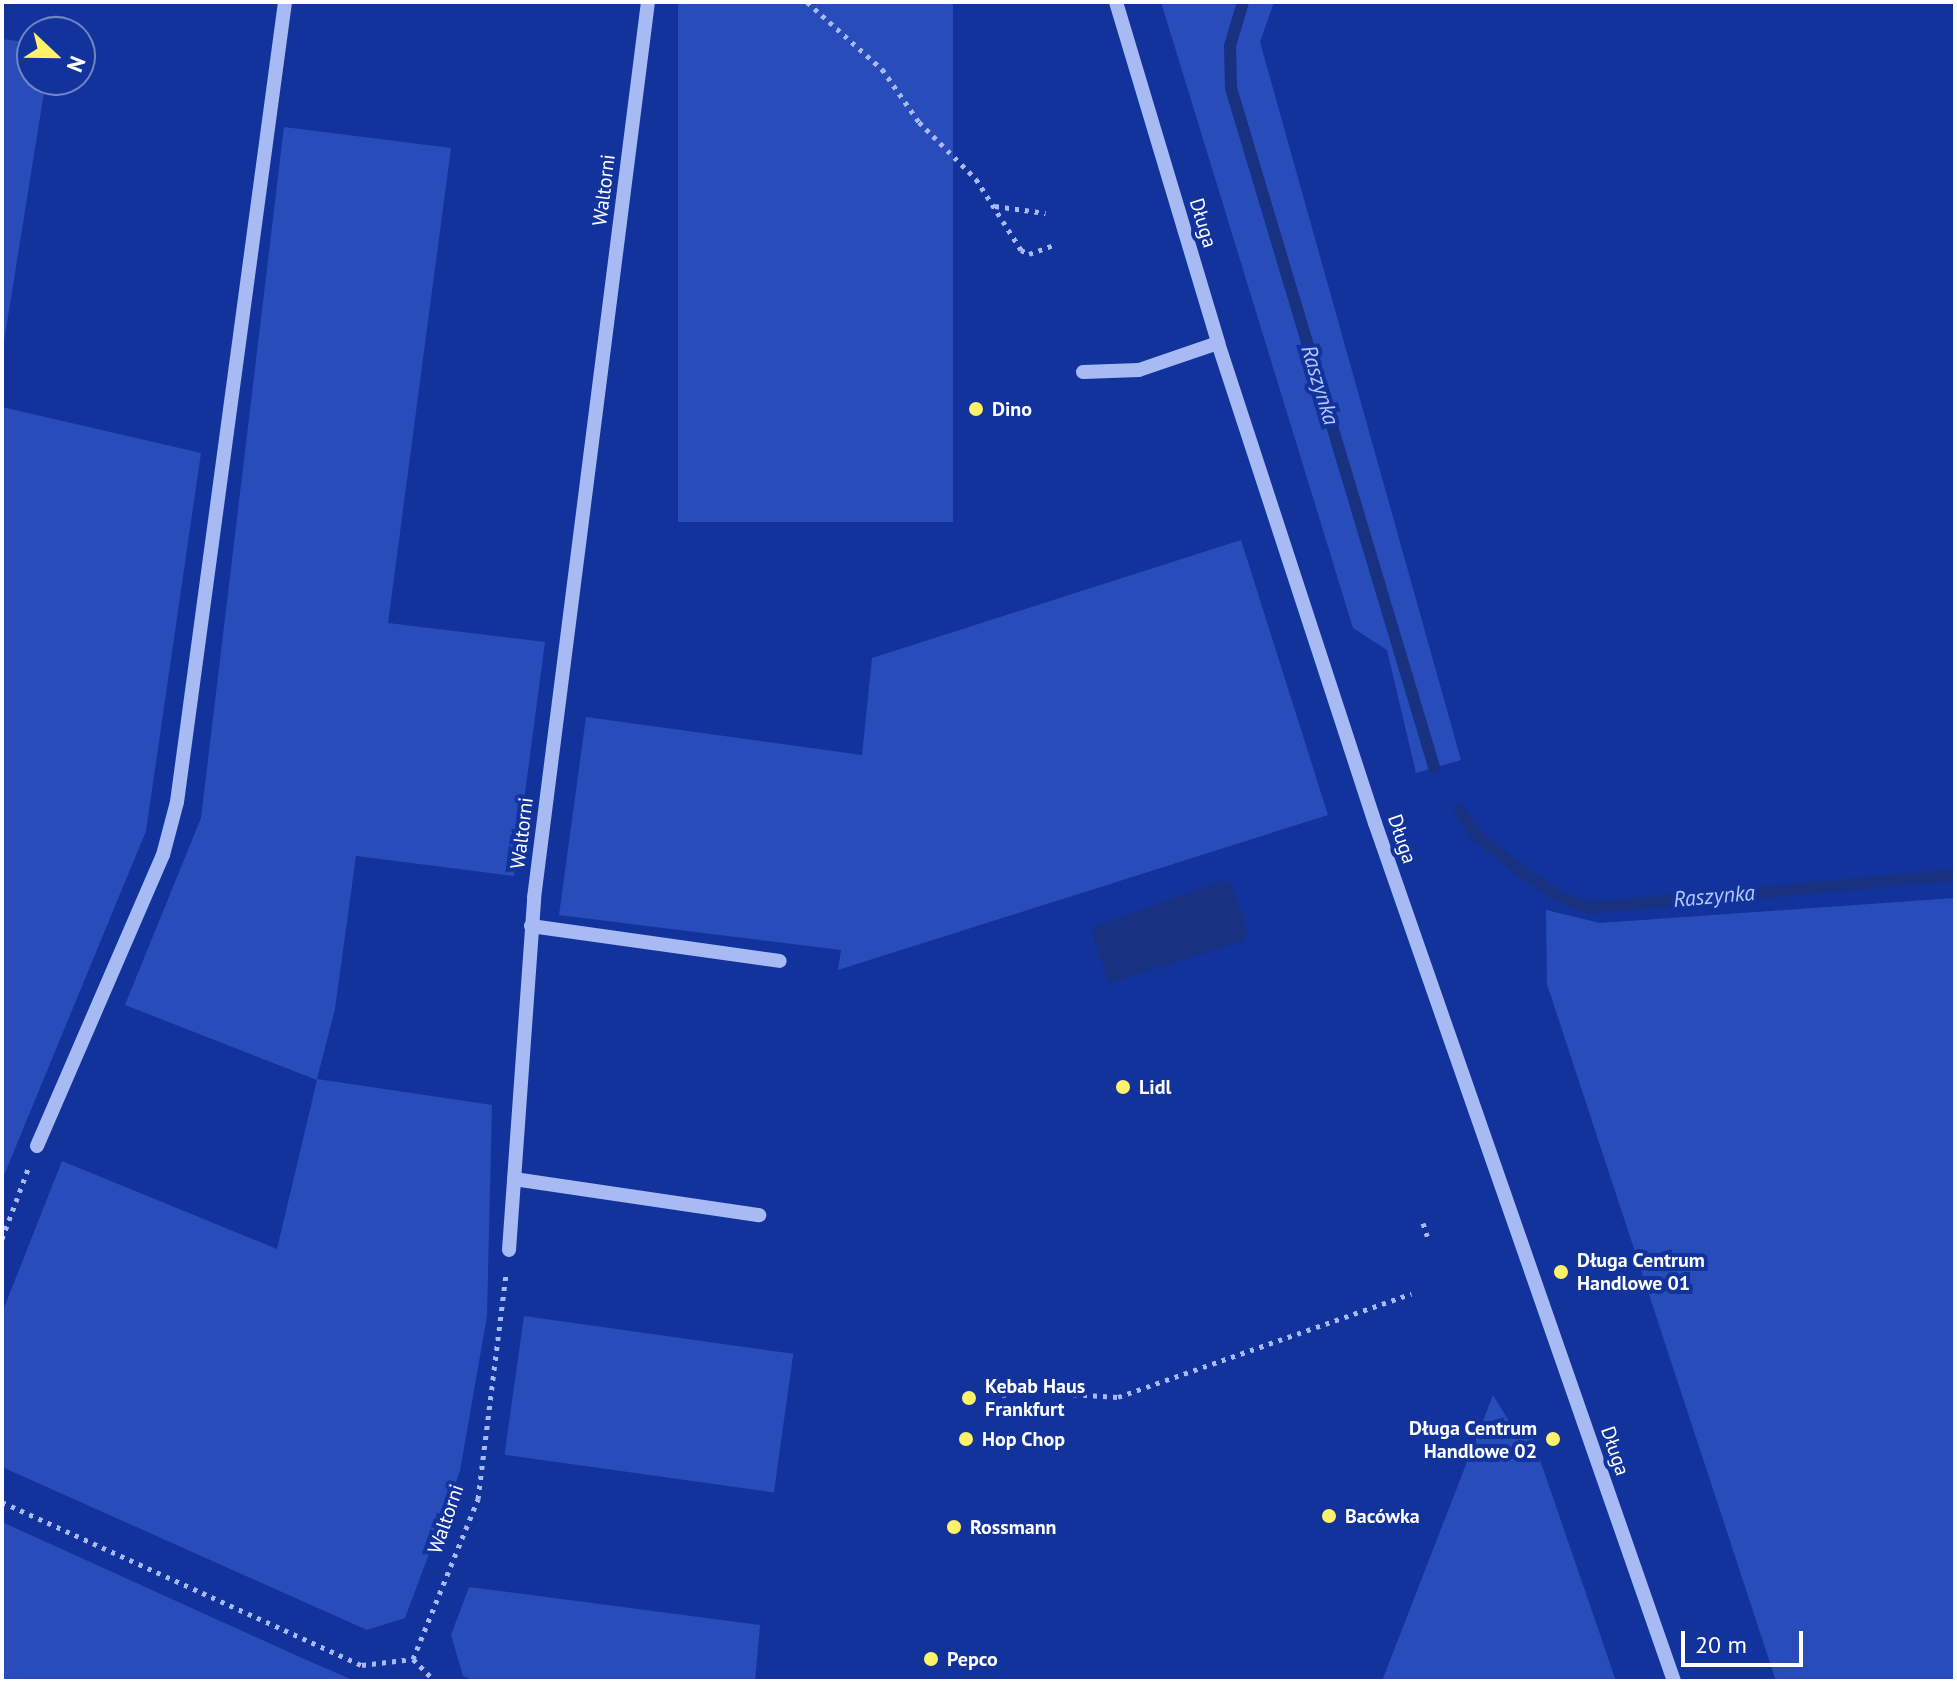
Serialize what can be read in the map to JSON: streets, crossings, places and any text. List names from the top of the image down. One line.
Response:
{"streets":{"street":["Waltorni","Długa"]},"water":["Raszynka"],"places":["Dino","Lidl","Długa Centrum Handlowe 01","Kebab Haus Frankfurt","Hop Chop","Długa Centrum Handlowe 02","Bacówka","Rossmann","Pepco"],"scale_bar":"20 m","north":"right"}
